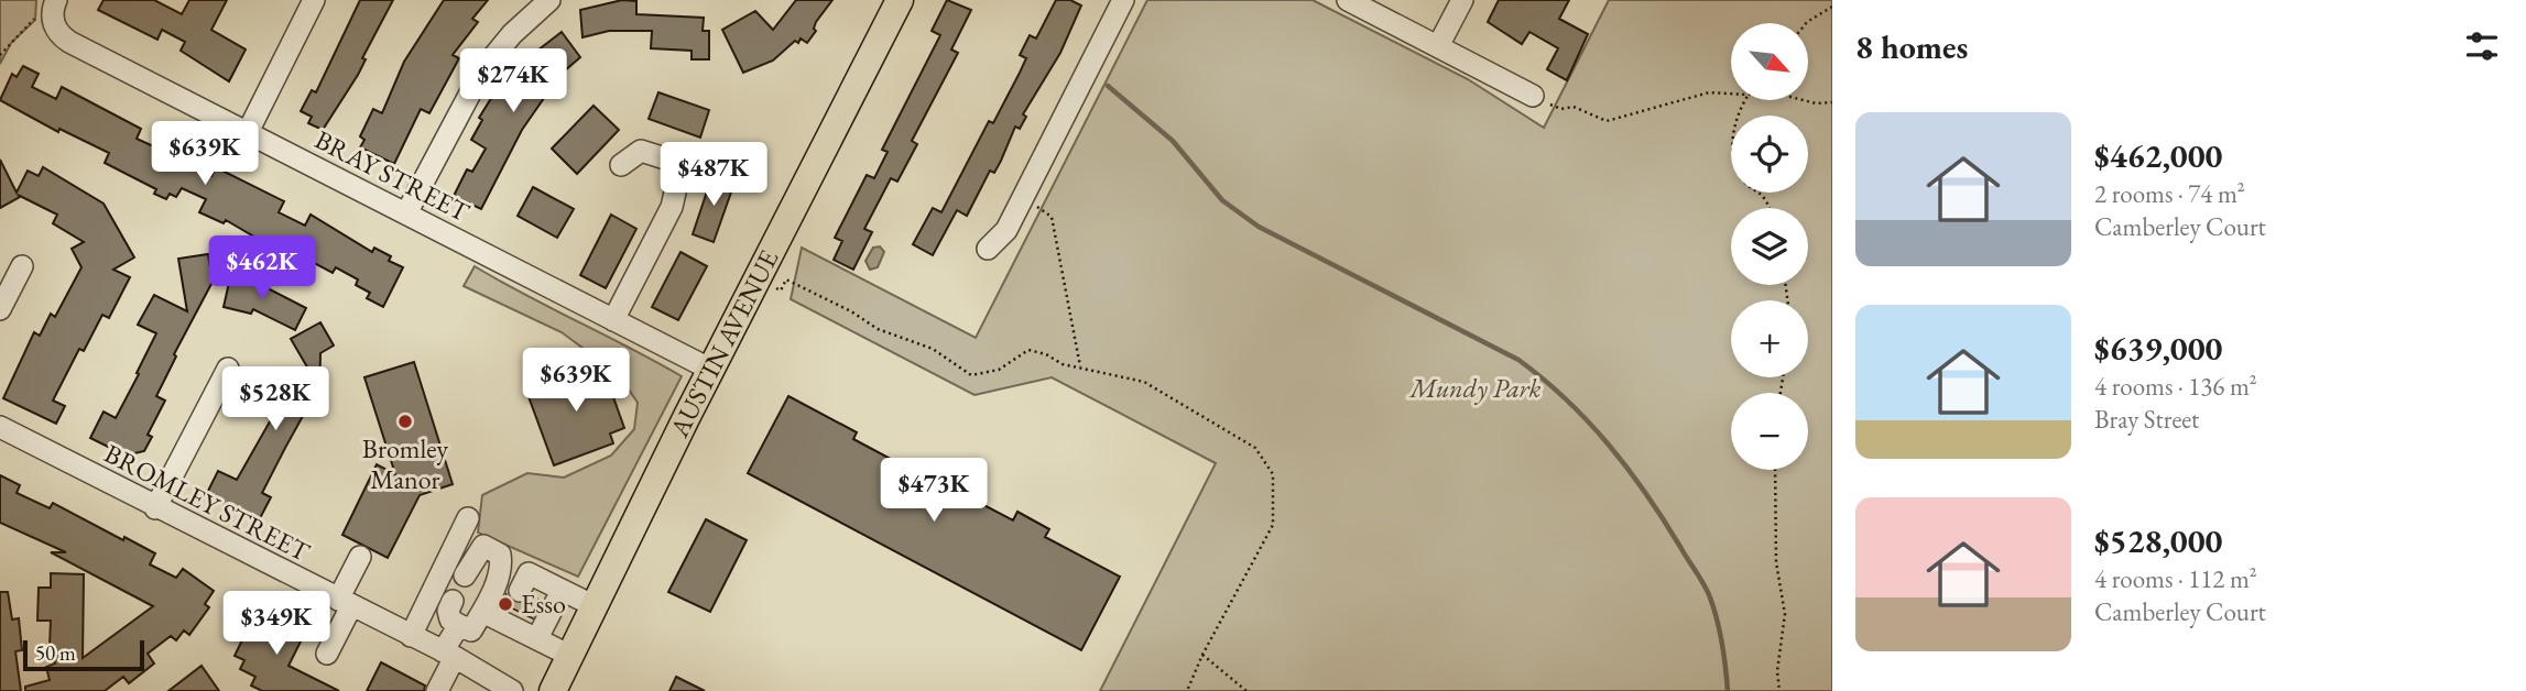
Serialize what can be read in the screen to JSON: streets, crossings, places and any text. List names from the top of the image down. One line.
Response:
{"streets":{"main road":["AUSTIN AVENUE"],"street":["BRAY STREET","BROMLEY STREET"]},"crossings":[["BRAY STREET","AUSTIN AVENUE"]],"parks":["Mundy Park"],"places":["Bromley Manor","Esso"],"scale_bar":"50 m","north":"bottom right","page":{"heading":"8 homes","map_buttons":["+","−"],"price":["$274K","$639K","$487K","$462K","$639K","$528K","$473K","$349K"],"list":[{"name":"$462,000","note":"2 rooms · 74 m² · Camberley Court"},{"name":"$639,000","note":"4 rooms · 136 m² · Bray Street"},{"name":"$528,000","note":"4 rooms · 112 m² · Camberley Court"}],"scale":"50 m"}}
